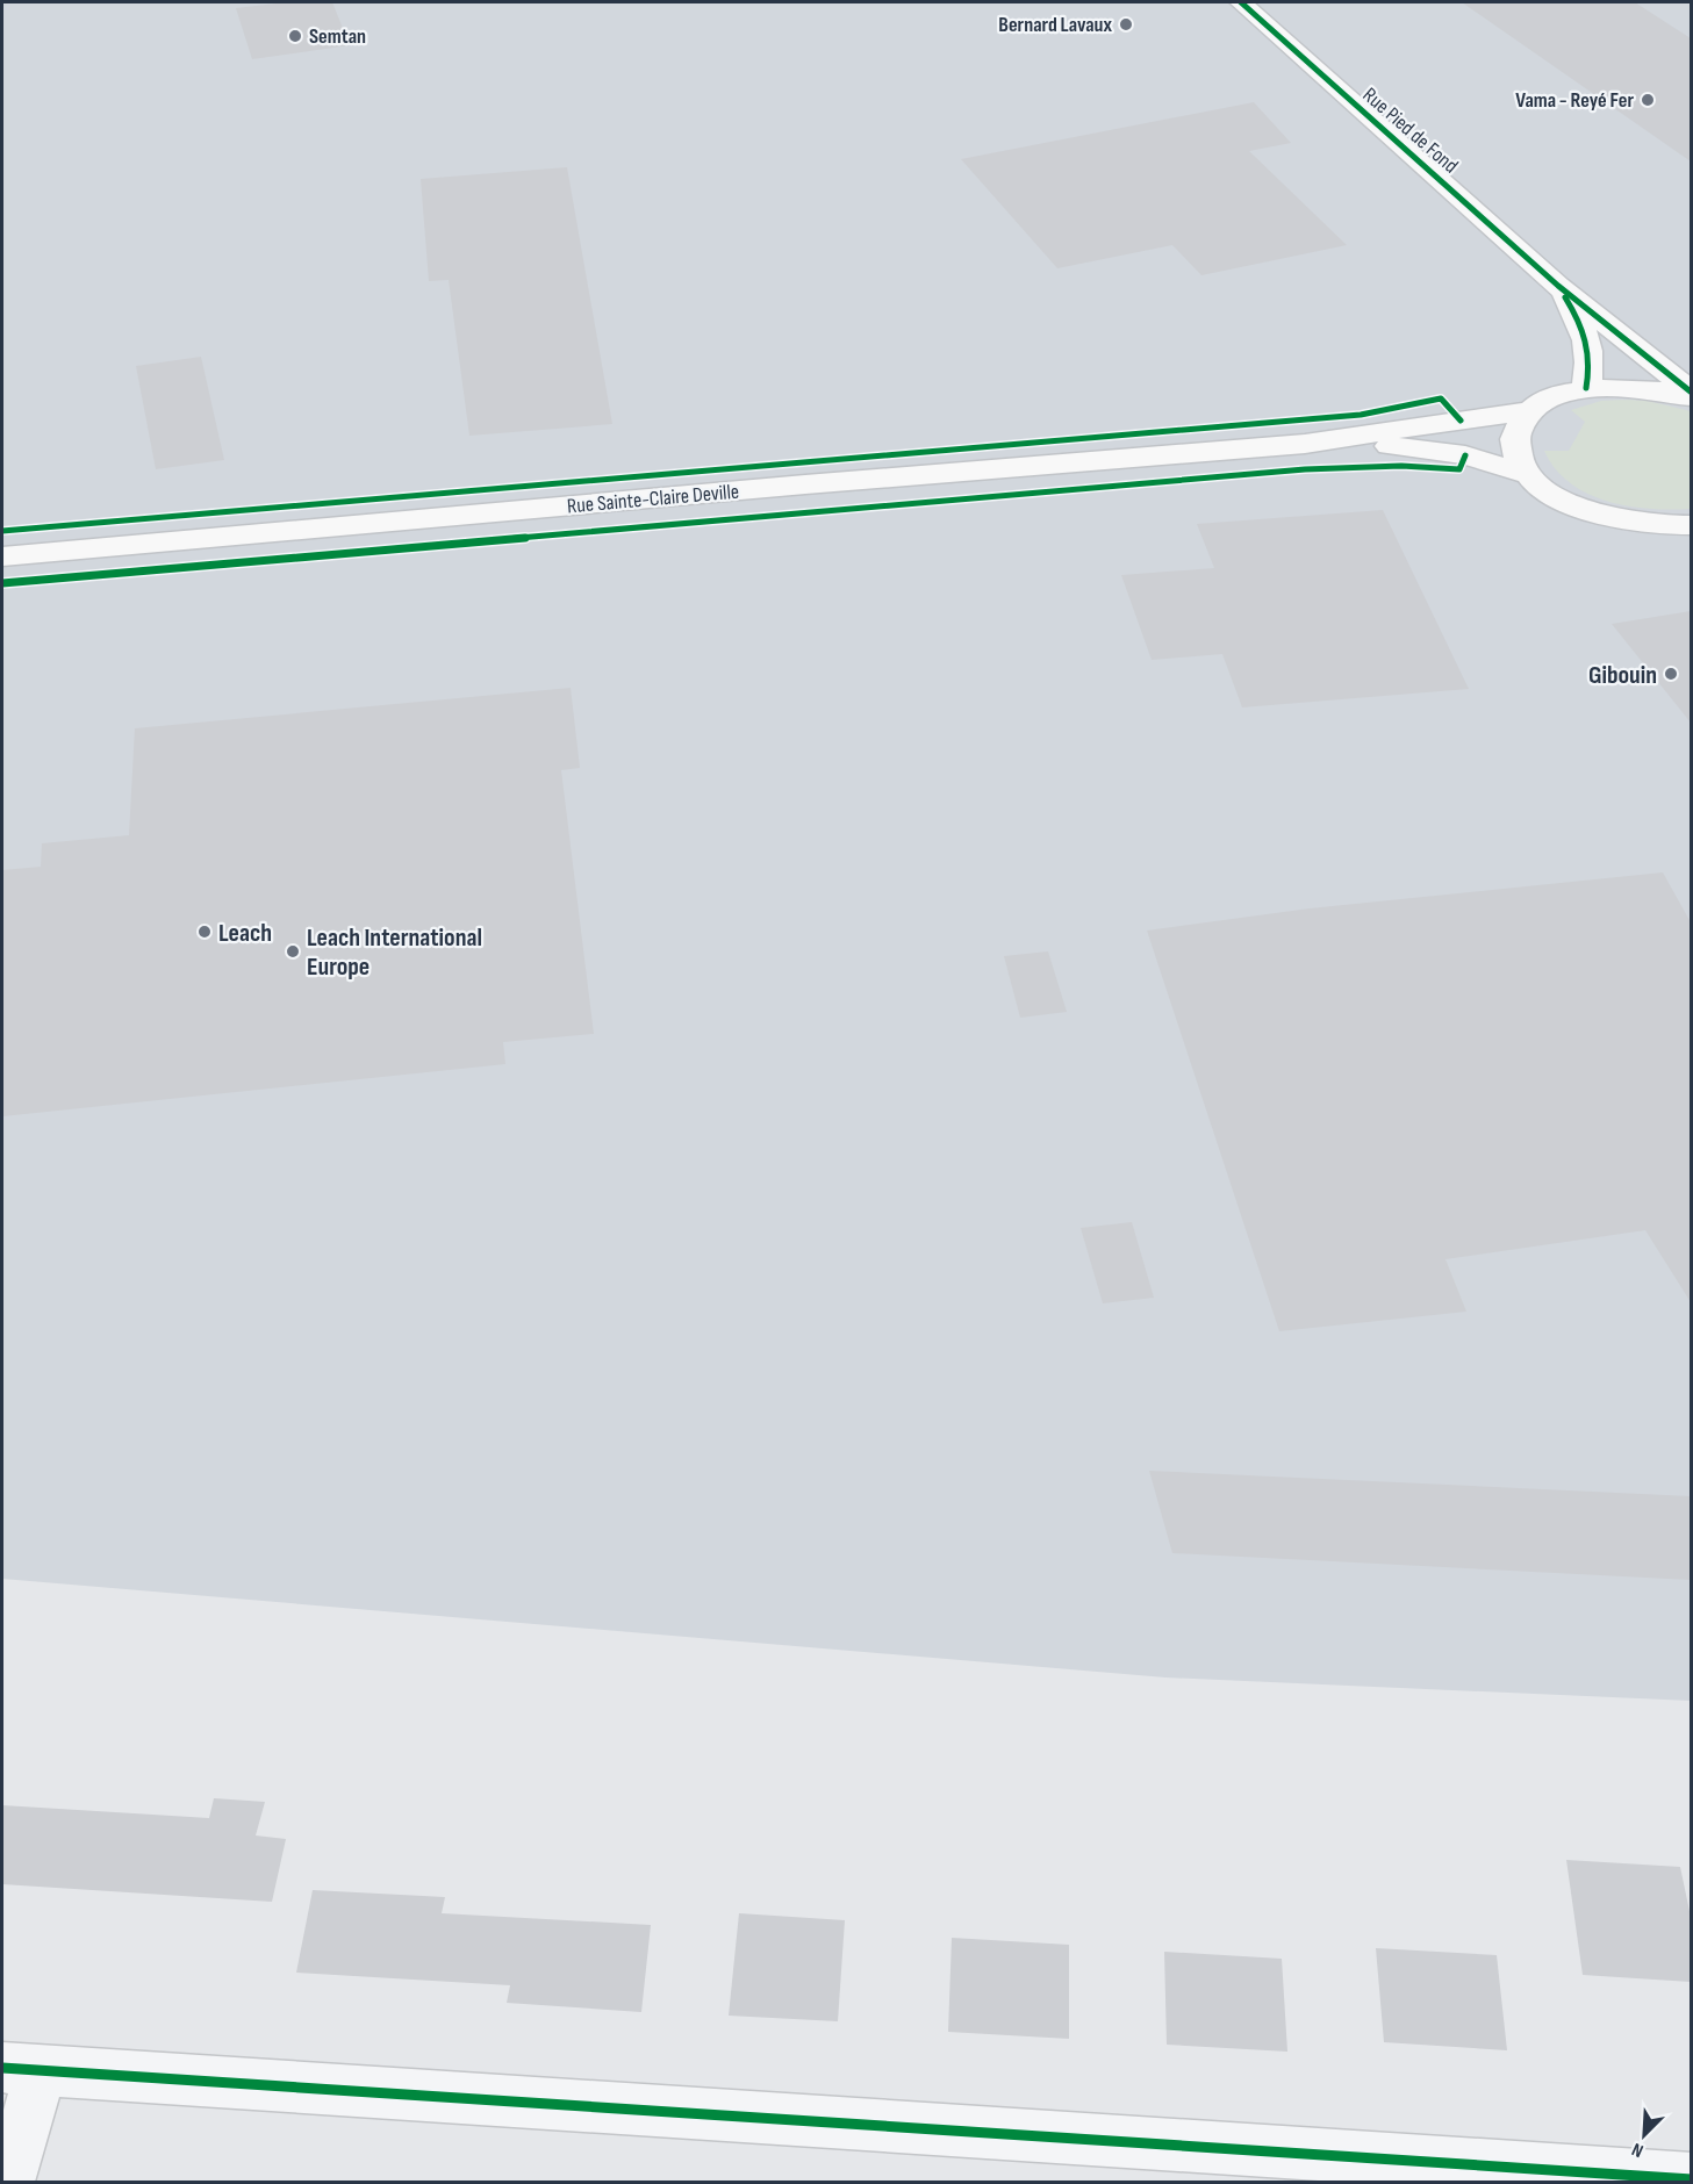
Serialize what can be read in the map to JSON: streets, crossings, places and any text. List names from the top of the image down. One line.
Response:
{"streets":{"main road":["Rue Pied de Fond","Rue Sainte-Claire Deville"]},"places":["Bernard Lavaux","Semtan","Vama - Reyé Fer","Gibouin","Leach","Leach International Europe"],"north":"bottom left"}
